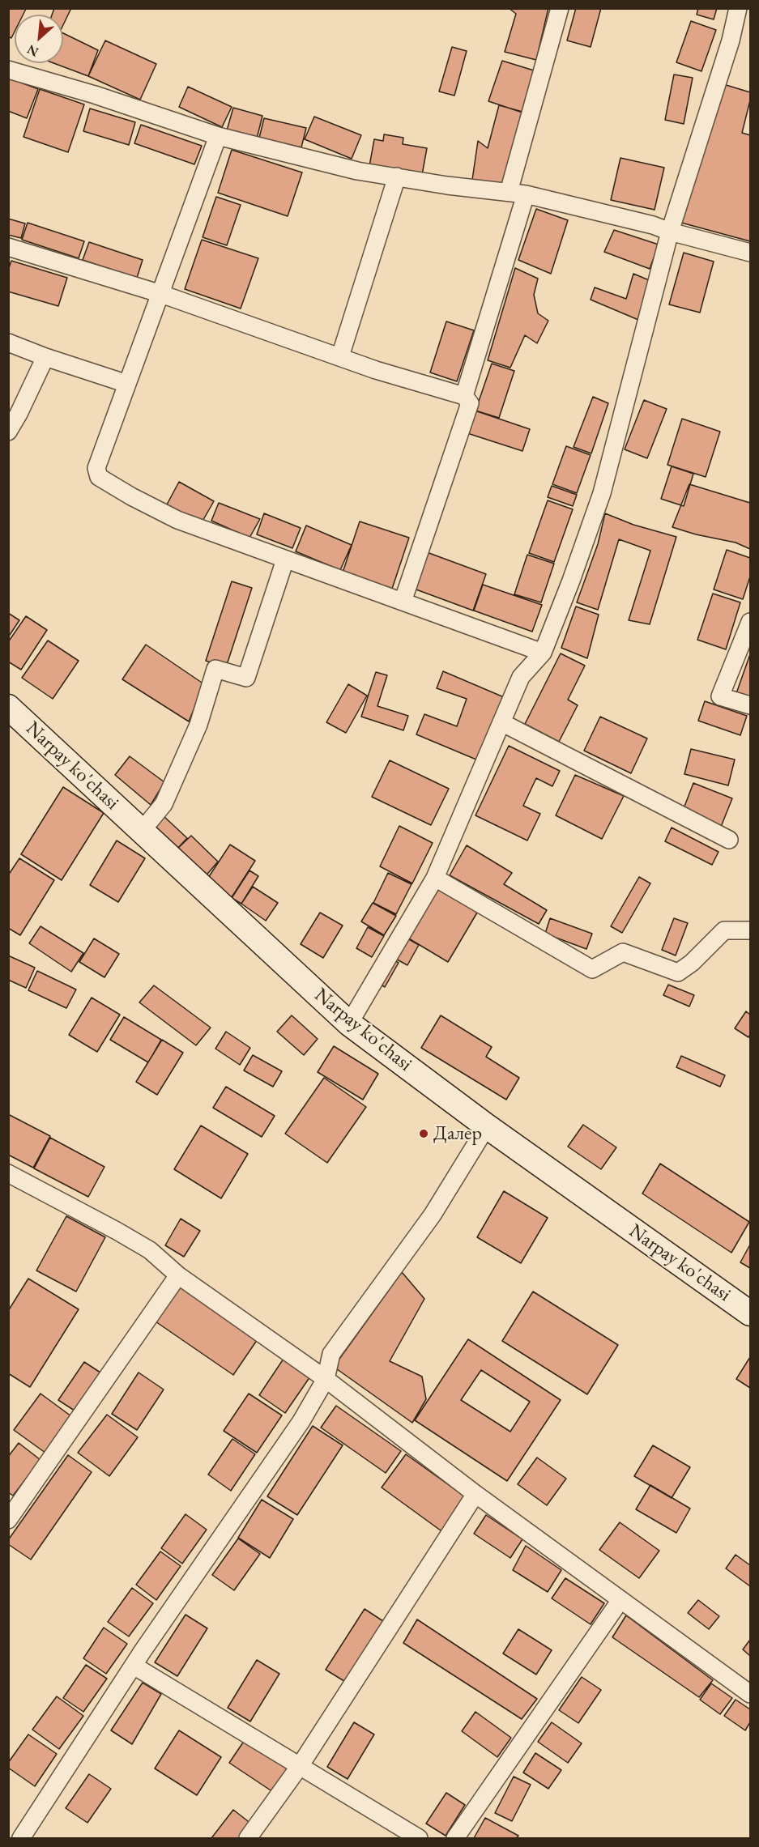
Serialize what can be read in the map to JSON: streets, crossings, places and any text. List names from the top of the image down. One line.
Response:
{"streets":{"main road":["Narpay ko'chasi"]},"places":["Далер"],"north":"bottom left"}
